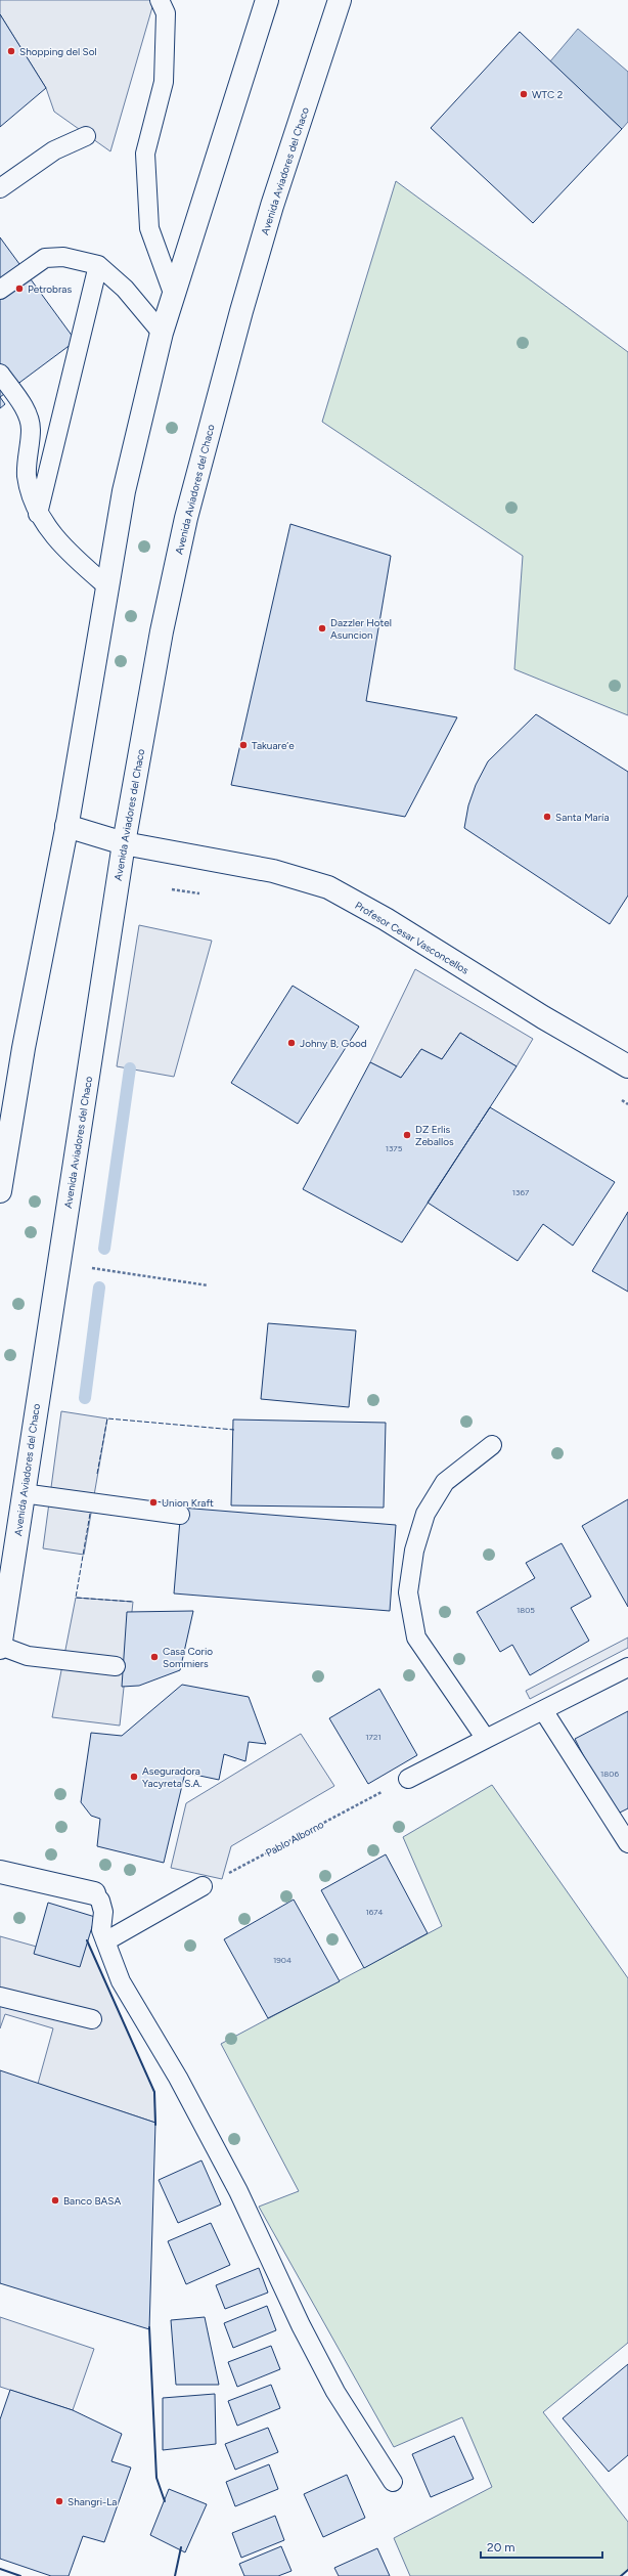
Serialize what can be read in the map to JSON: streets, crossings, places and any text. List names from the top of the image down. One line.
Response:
{"streets":{"main road":["Avenida Aviadores del Chaco","Profesor Cesar Vasconcellos"],"path":["Pablo Alborno"]},"crossings":[["Avenida Aviadores del Chaco","Profesor Cesar Vasconcellos"]],"places":["Shopping del Sol","WTC 2","Petrobras","Dazzler Hotel Asuncion","Takuare’e","Santa María","Johny B, Good","DZ Erlis Zeballos","Union Kraft","Casa Corio Sommiers","Aseguradora Yacyreta S.A.","Banco BASA","Shangri-La"],"house_numbers":["1375","1367","1805","1721","1806","1674","1904"],"scale_bar":"20 m"}
